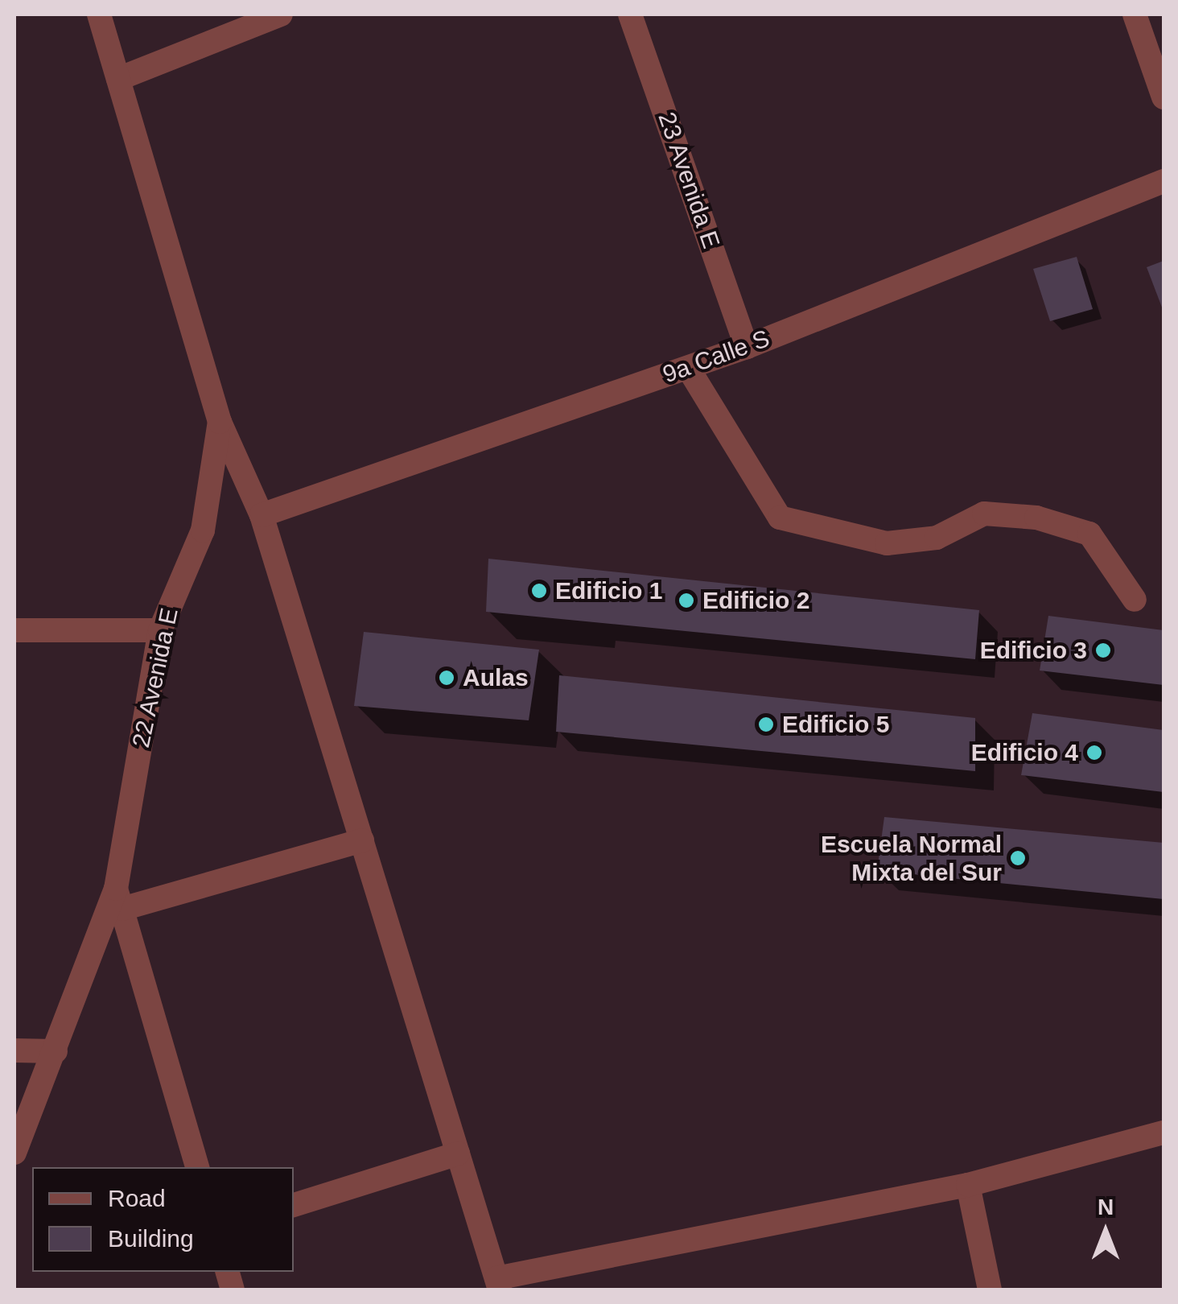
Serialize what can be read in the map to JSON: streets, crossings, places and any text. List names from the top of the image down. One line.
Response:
{"streets":{"street":["23 Avenida E","9a Calle S","22 Avenida E"]},"crossings":[["23 Avenida E","9a Calle S"]],"places":["Edificio 1","Edificio 2","Edificio 3","Aulas","Edificio 5","Edificio 4","Escuela Normal Mixta del Sur"],"legend":["Road","Building"],"north":"top"}
